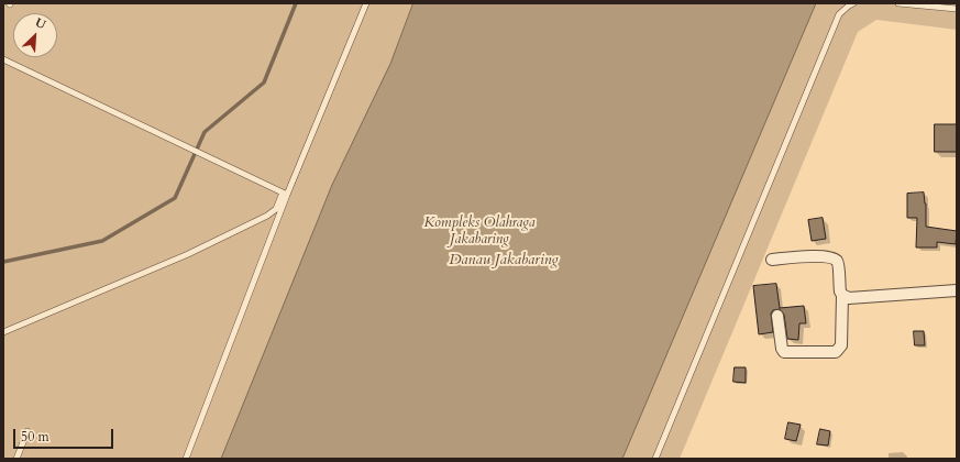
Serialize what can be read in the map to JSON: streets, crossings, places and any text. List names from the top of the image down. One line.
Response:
{"water":["Danau Jakabaring"],"parks":["Kompleks Olahraga Jakabaring"],"scale_bar":"50 m","north":"top right"}
